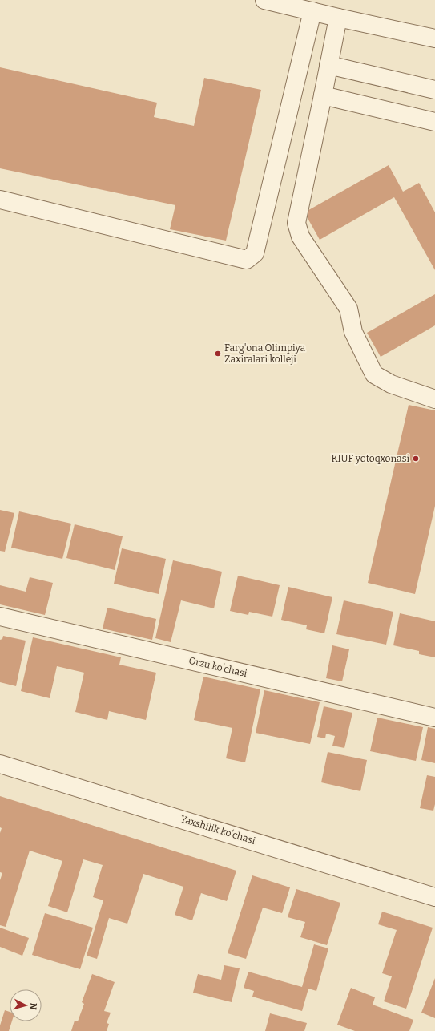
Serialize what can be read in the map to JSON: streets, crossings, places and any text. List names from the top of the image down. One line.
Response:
{"streets":{"street":["Orzu koʻchasi","Yaxshilik koʻchasi"]},"places":["Farg'ona Olimpiya Zaxiralari kolleji","KIUF yotoqxonasi"],"north":"right"}
